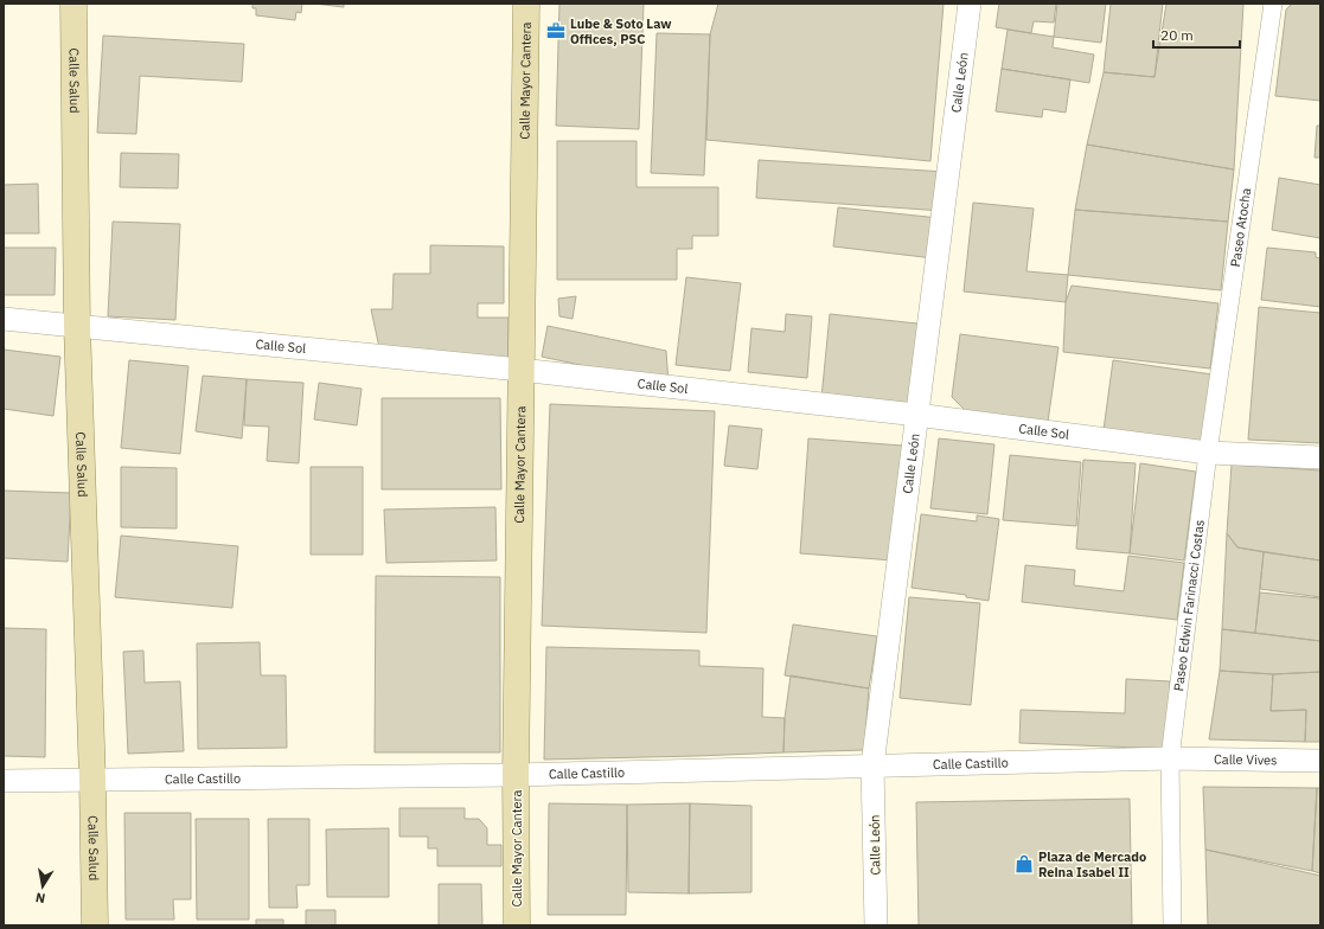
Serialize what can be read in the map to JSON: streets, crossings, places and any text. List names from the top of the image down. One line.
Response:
{"streets":{"main road":["Calle Salud","Calle Mayor Cantera"],"street":["Calle León","Paseo Atocha","Calle Sol","Paseo Edwin Farinacci Costas","Calle Vives","Calle Castillo"]},"crossings":[["Calle Salud","Calle Sol"],["Calle Salud","Calle Castillo"],["Calle Mayor Cantera","Calle Sol"],["Calle Mayor Cantera","Calle Castillo"],["Calle León","Calle Sol"],["Calle León","Calle Castillo"],["Paseo Atocha","Calle Sol"],["Paseo Atocha","Paseo Edwin Farinacci Costas"],["Calle Sol","Paseo Edwin Farinacci Costas"],["Paseo Edwin Farinacci Costas","Calle Vives"],["Paseo Edwin Farinacci Costas","Calle Castillo"],["Calle Vives","Calle Castillo"]],"places":{"office":["Lube & Soto Law Offices, PSC"],"shop":["Plaza de Mercado Reina Isabel II"]},"scale_bar":"20 m","north":"bottom"}
